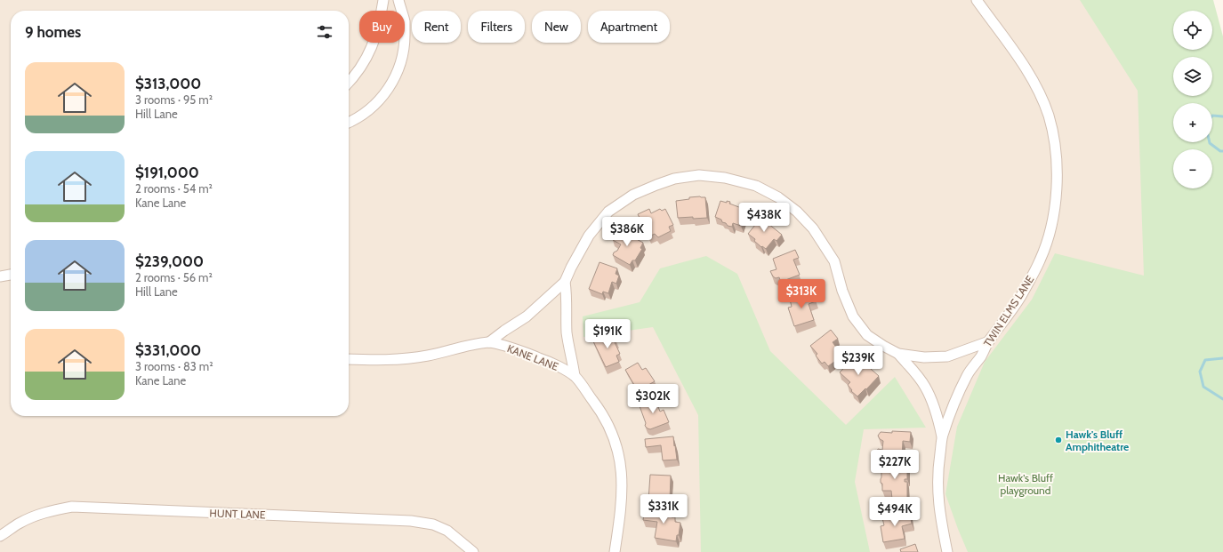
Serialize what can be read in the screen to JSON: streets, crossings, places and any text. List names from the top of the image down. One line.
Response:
{"streets":{"street":["TWIN ELMS LANE","KANE LANE","HUNT LANE"]},"parks":["Hawk's Bluff playground"],"places":["Hawk's Bluff Amphitheatre"],"page":{"map_buttons":["+","−"],"chip":["Buy","Rent","Filters","New","Apartment"],"heading":"9 homes","list":[{"name":"$313,000","note":"3 rooms · 95 m² · Hill Lane"},{"name":"$191,000","note":"2 rooms · 54 m² · Kane Lane"},{"name":"$239,000","note":"2 rooms · 56 m² · Hill Lane"},{"name":"$331,000","note":"3 rooms · 83 m² · Kane Lane"}],"price":["$438K","$386K","$313K","$191K","$239K","$302K","$227K","$331K","$494K"]}}
